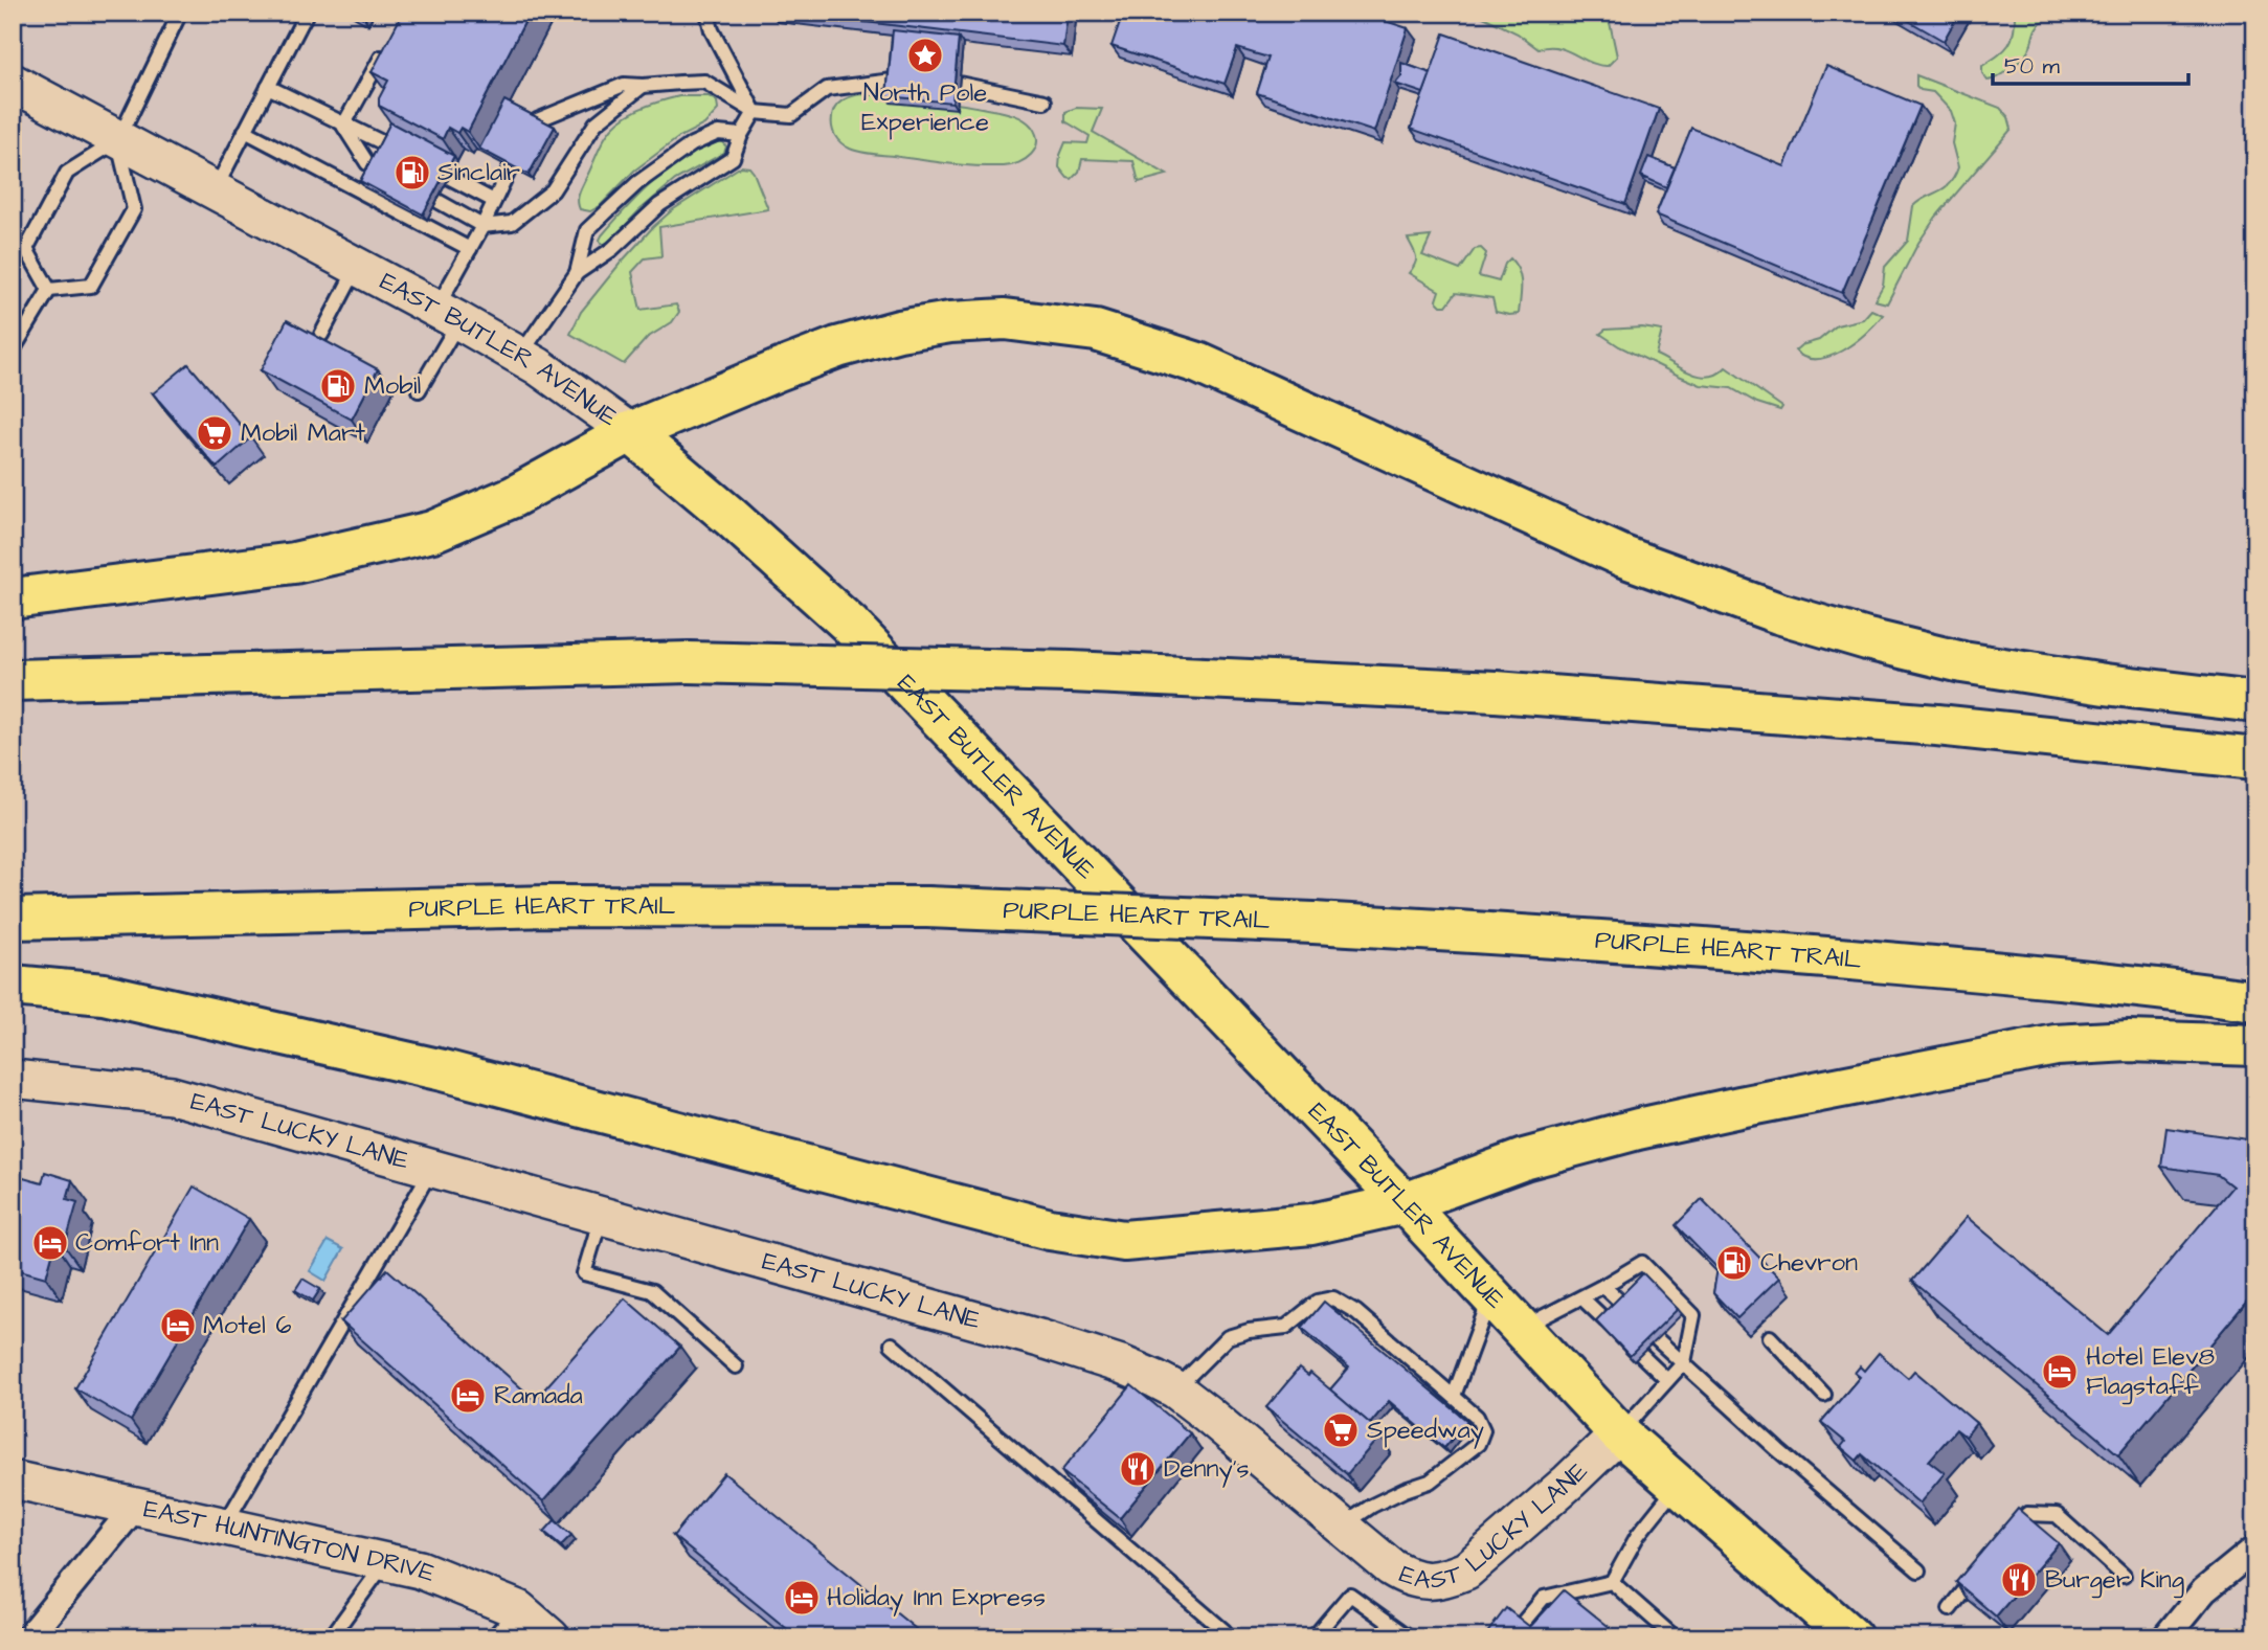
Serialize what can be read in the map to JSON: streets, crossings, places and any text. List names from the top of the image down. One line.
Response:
{"streets":{"main road":["EAST BUTLER AVENUE","PURPLE HEART TRAIL"],"street":["EAST LUCKY LANE","EAST HUNTINGTON DRIVE"]},"crossings":[["EAST BUTLER AVENUE","EAST LUCKY LANE"]],"places":{"place":["North Pole Experience"],"fuel station":["Sinclair","Mobil","Chevron"],"supermarket":["Mobil Mart","Speedway"],"hotel":["Comfort Inn","Motel 6","Hotel Elev8 Flagstaff","Ramada","Holiday Inn Express"],"restaurant":["Denny's","Burger King"]},"scale_bar":"50 m"}
